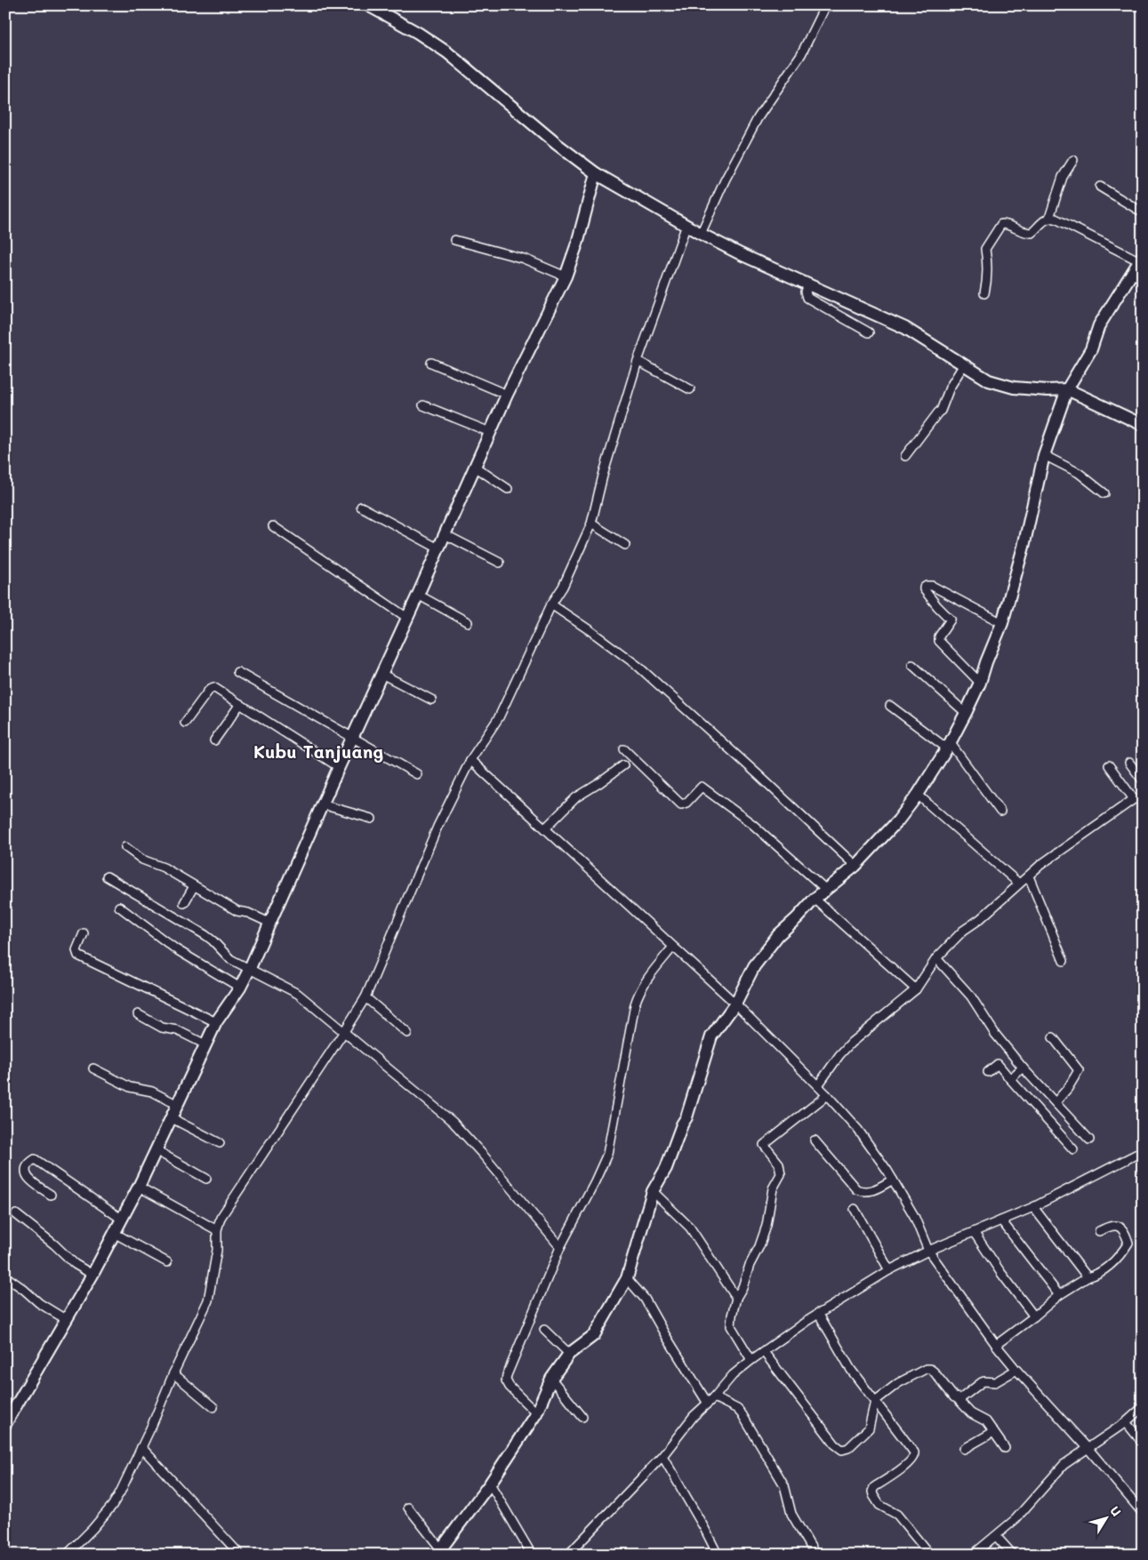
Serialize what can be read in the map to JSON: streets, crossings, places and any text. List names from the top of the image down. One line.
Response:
{"districts":["Kubu Tanjuang"],"north":"top right"}
